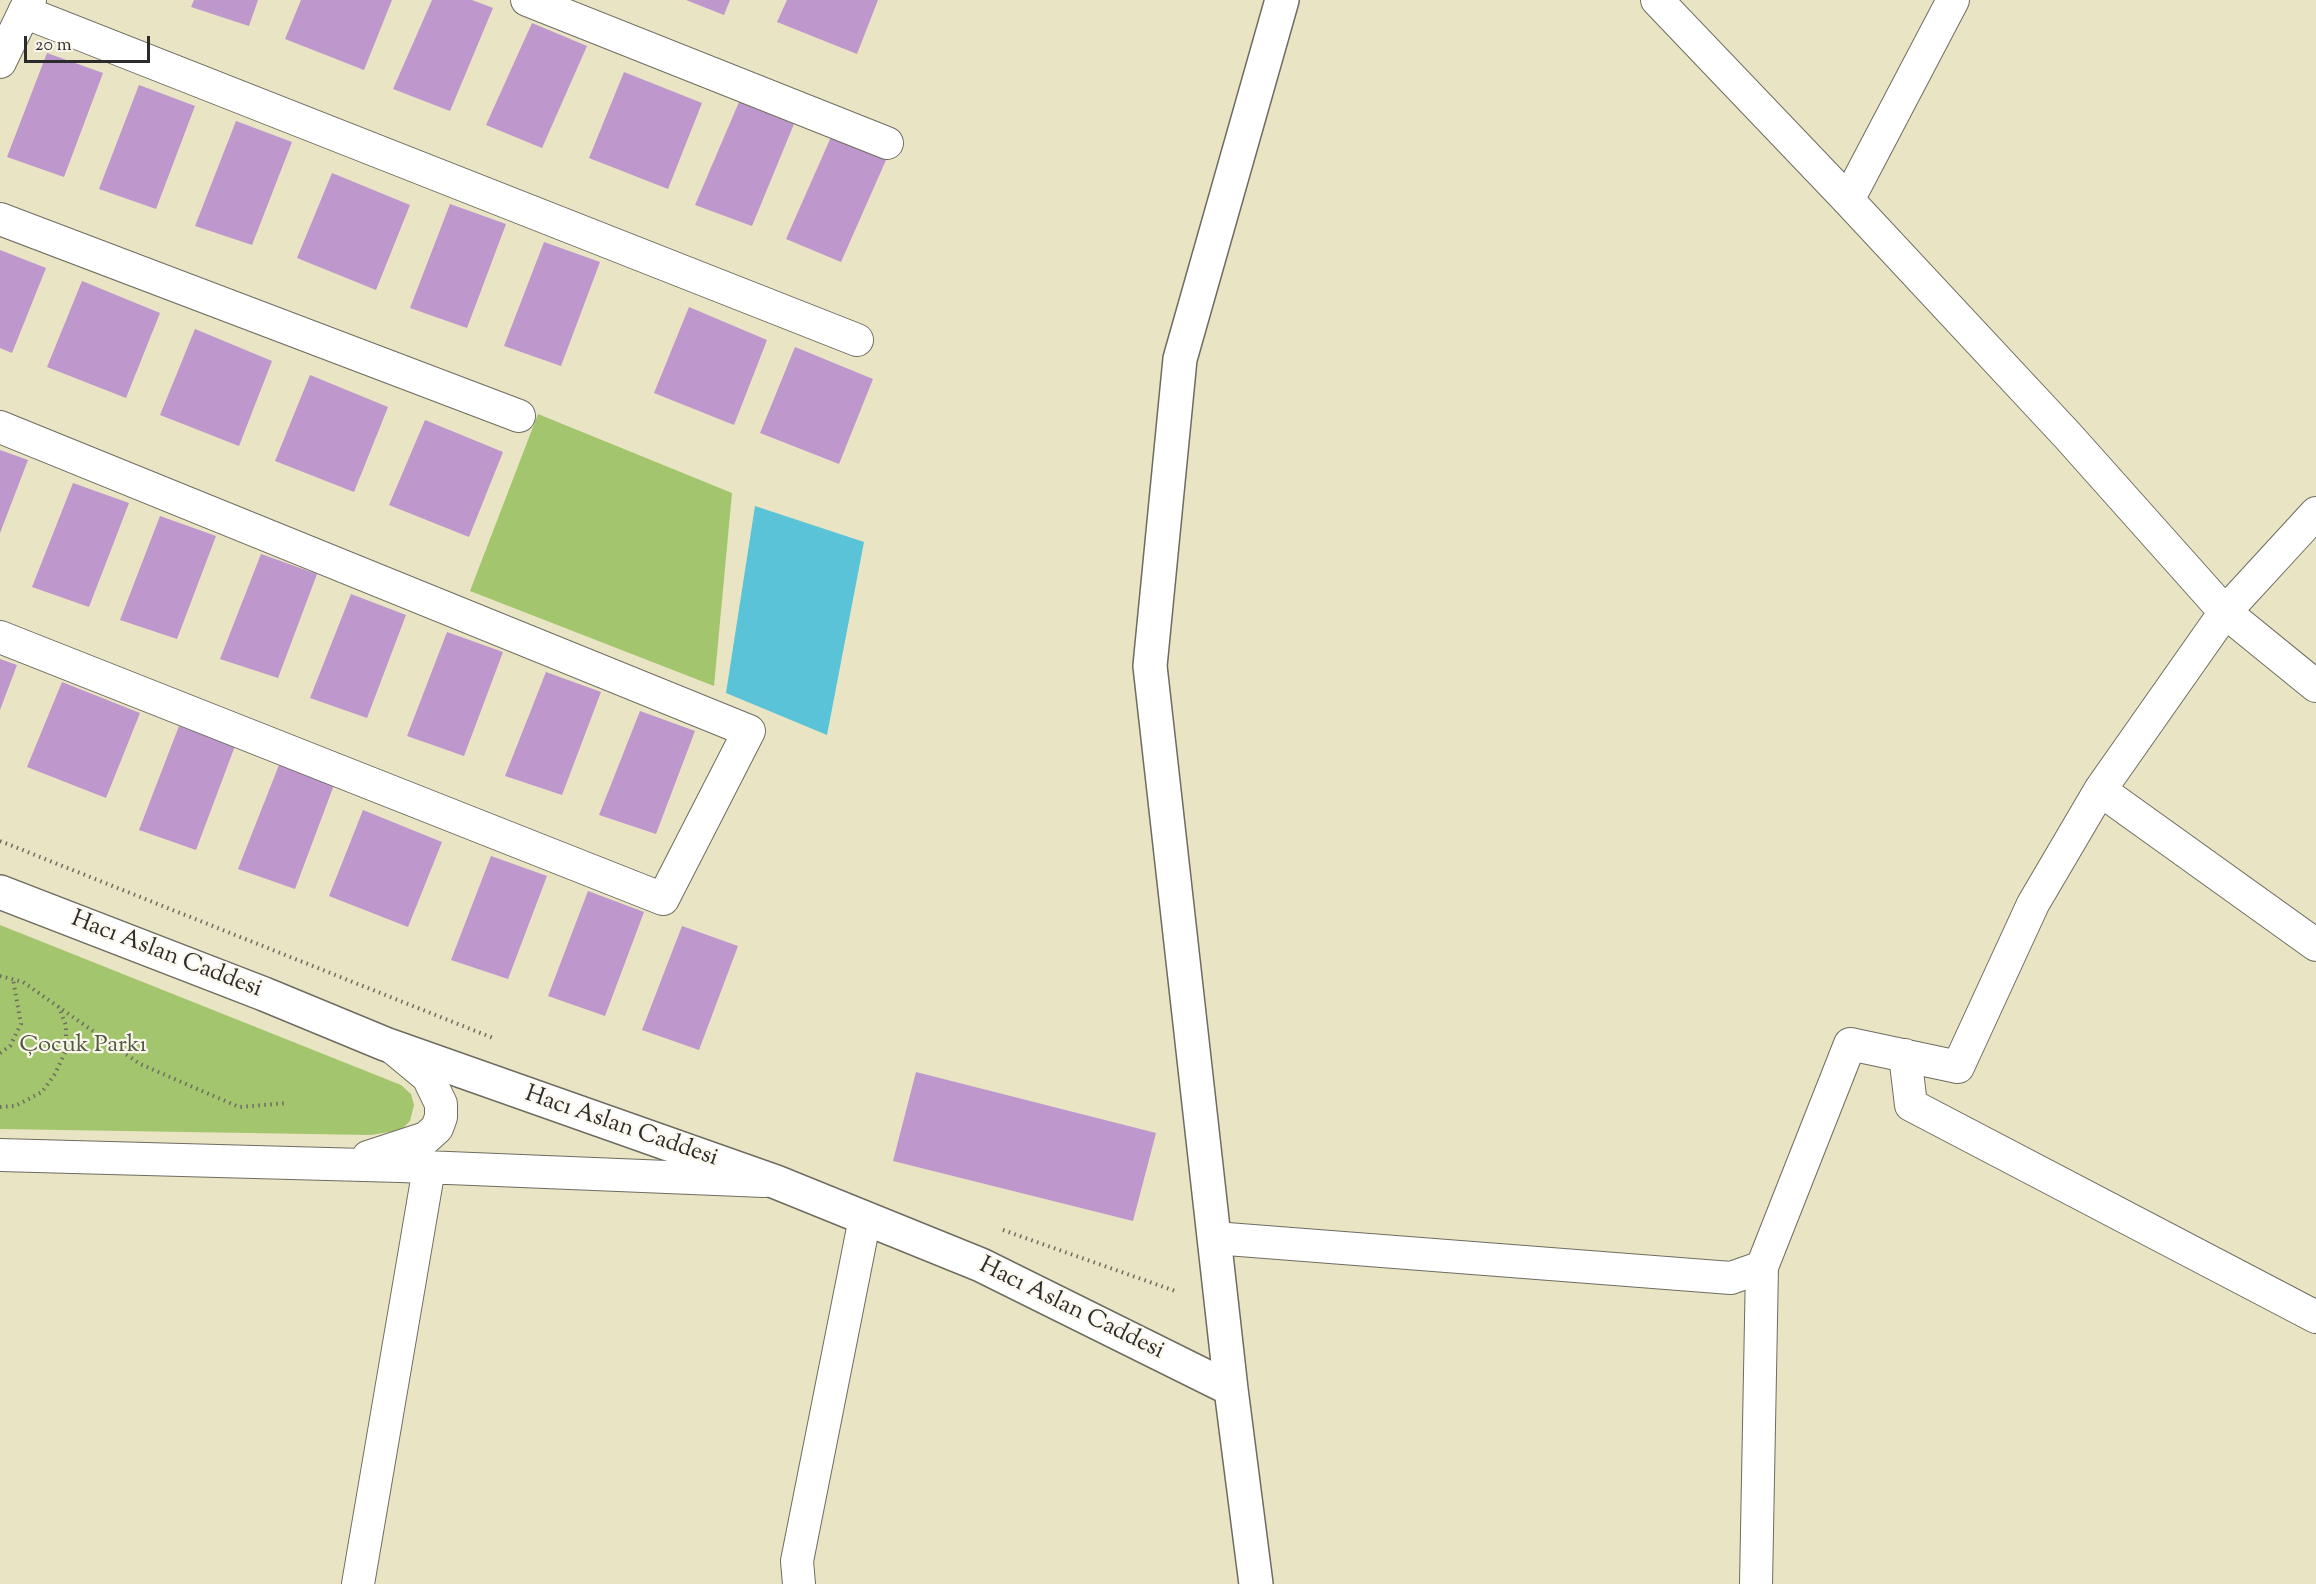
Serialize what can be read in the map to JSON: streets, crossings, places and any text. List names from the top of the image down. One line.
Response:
{"streets":{"street":["Hacı Aslan Caddesi"]},"parks":["Çocuk Parkı"],"scale_bar":"20 m"}
